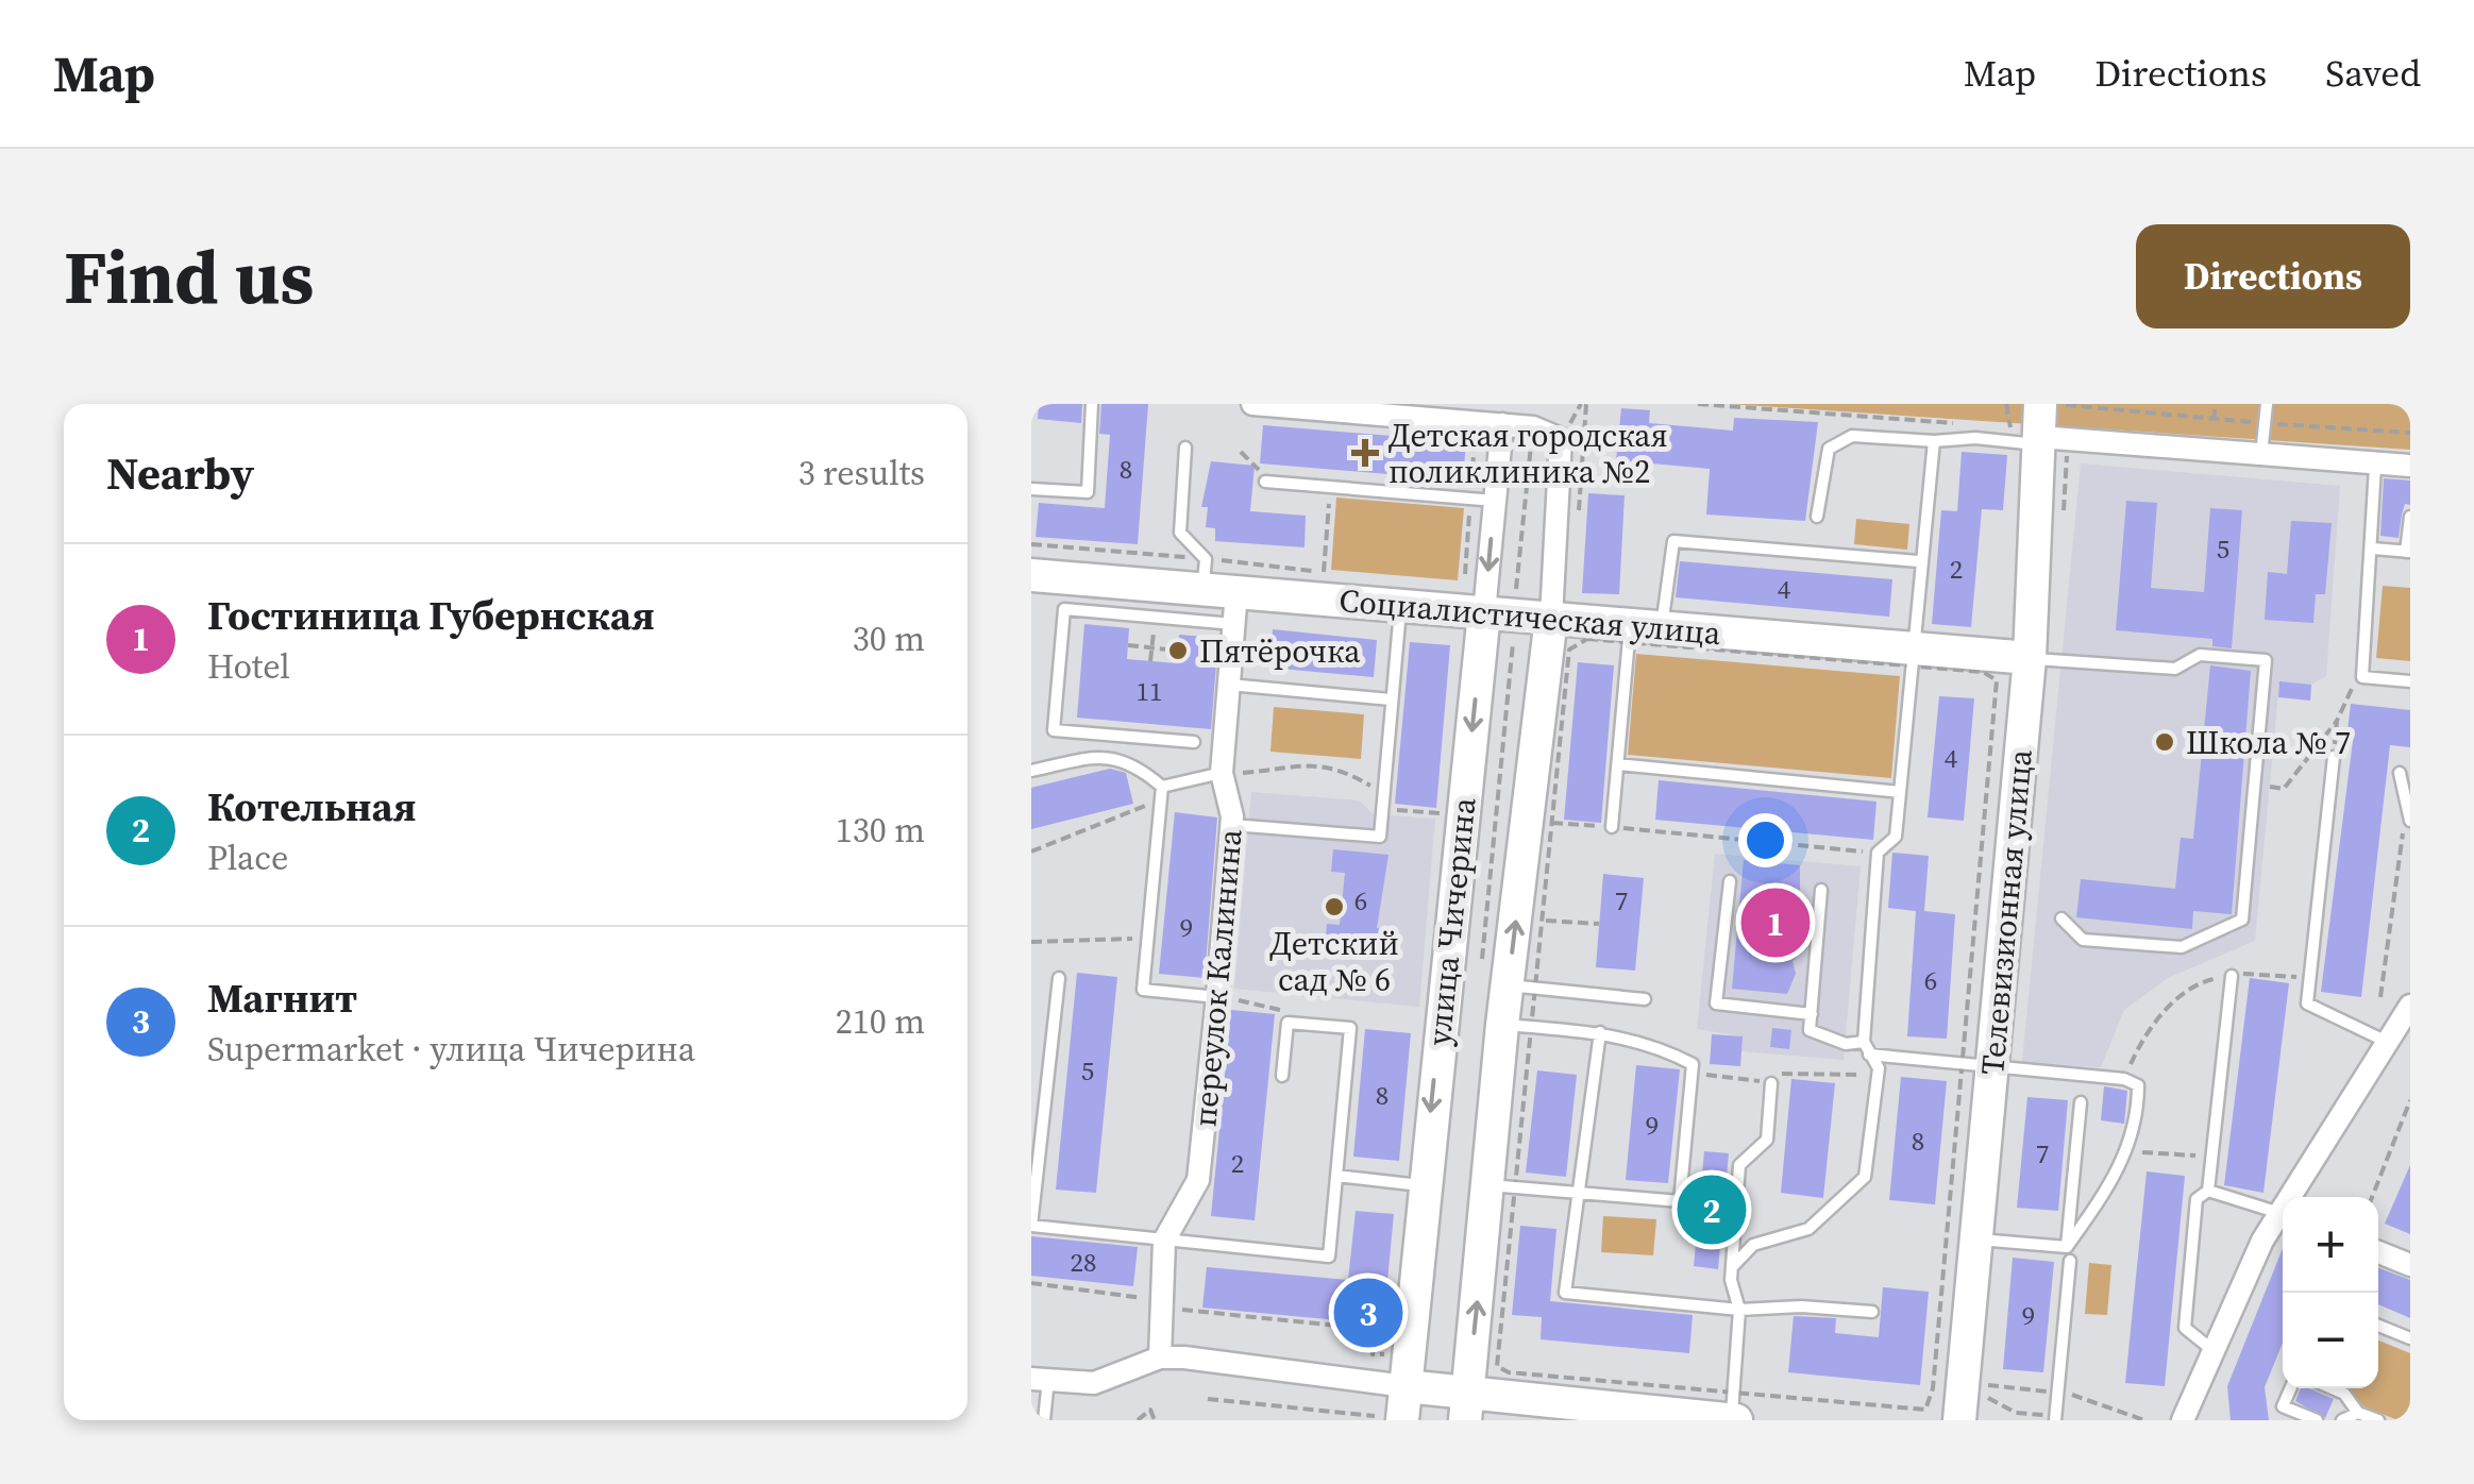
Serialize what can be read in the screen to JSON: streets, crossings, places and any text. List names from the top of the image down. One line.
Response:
{"streets":{"street":["Социалистическая улица","Телевизионная улица","улица Чичерина","переулок Калинина"]},"crossings":[["Социалистическая улица","Телевизионная улица"],["Социалистическая улица","улица Чичерина"],["Социалистическая улица","переулок Калинина"]],"places":{"health":["Детская городская поликлиника №2"],"other":["Пятёрочка","Школа № 7","Детский сад № 6"]},"house_numbers":["8","5","2","4","11","4","6","7","9","6","5","8","9","8","7","2","28","9"],"page":{"header":"Map","nav":["Map","Directions","Saved"],"buttons":"Directions","title":"Find us","heading":["Nearby","3 results"],"list":[{"mark":"1","name":"Гостиница Губернская","note":"Hotel","value":"30 m"},{"mark":"2","name":"Котельная","note":"Place","value":"130 m"},{"mark":"3","name":"Магнит","note":"Supermarket · улица Чичерина","value":"210 m"}],"pins":["1","2","3"],"map_buttons":["+","−"]}}
